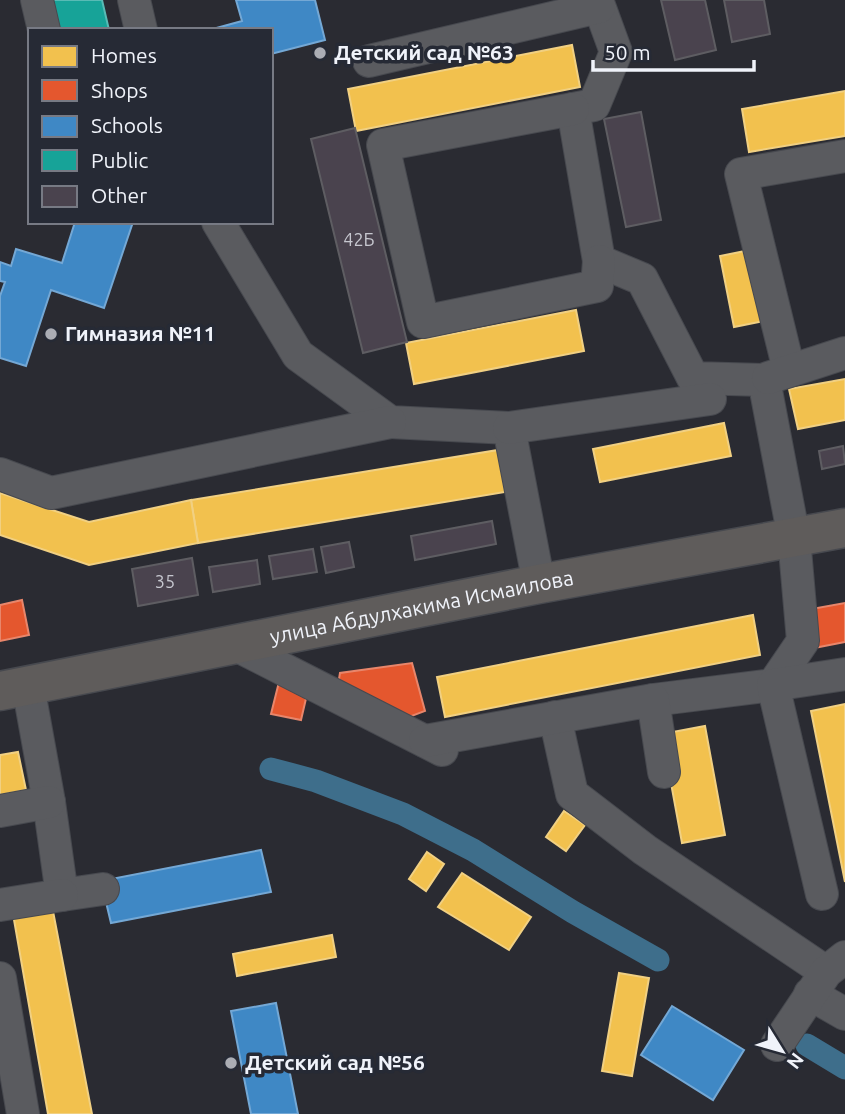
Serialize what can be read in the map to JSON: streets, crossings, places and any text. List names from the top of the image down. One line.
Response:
{"streets":{"main road":["улица Абдулхакима Исмаилова"]},"places":["Детский сад №63","Гимназия №11","Детский сад №56"],"house_numbers":["42Б","35"],"legend":["Homes","Shops","Schools","Public","Other"],"scale_bar":"50 m","north":"bottom right"}
